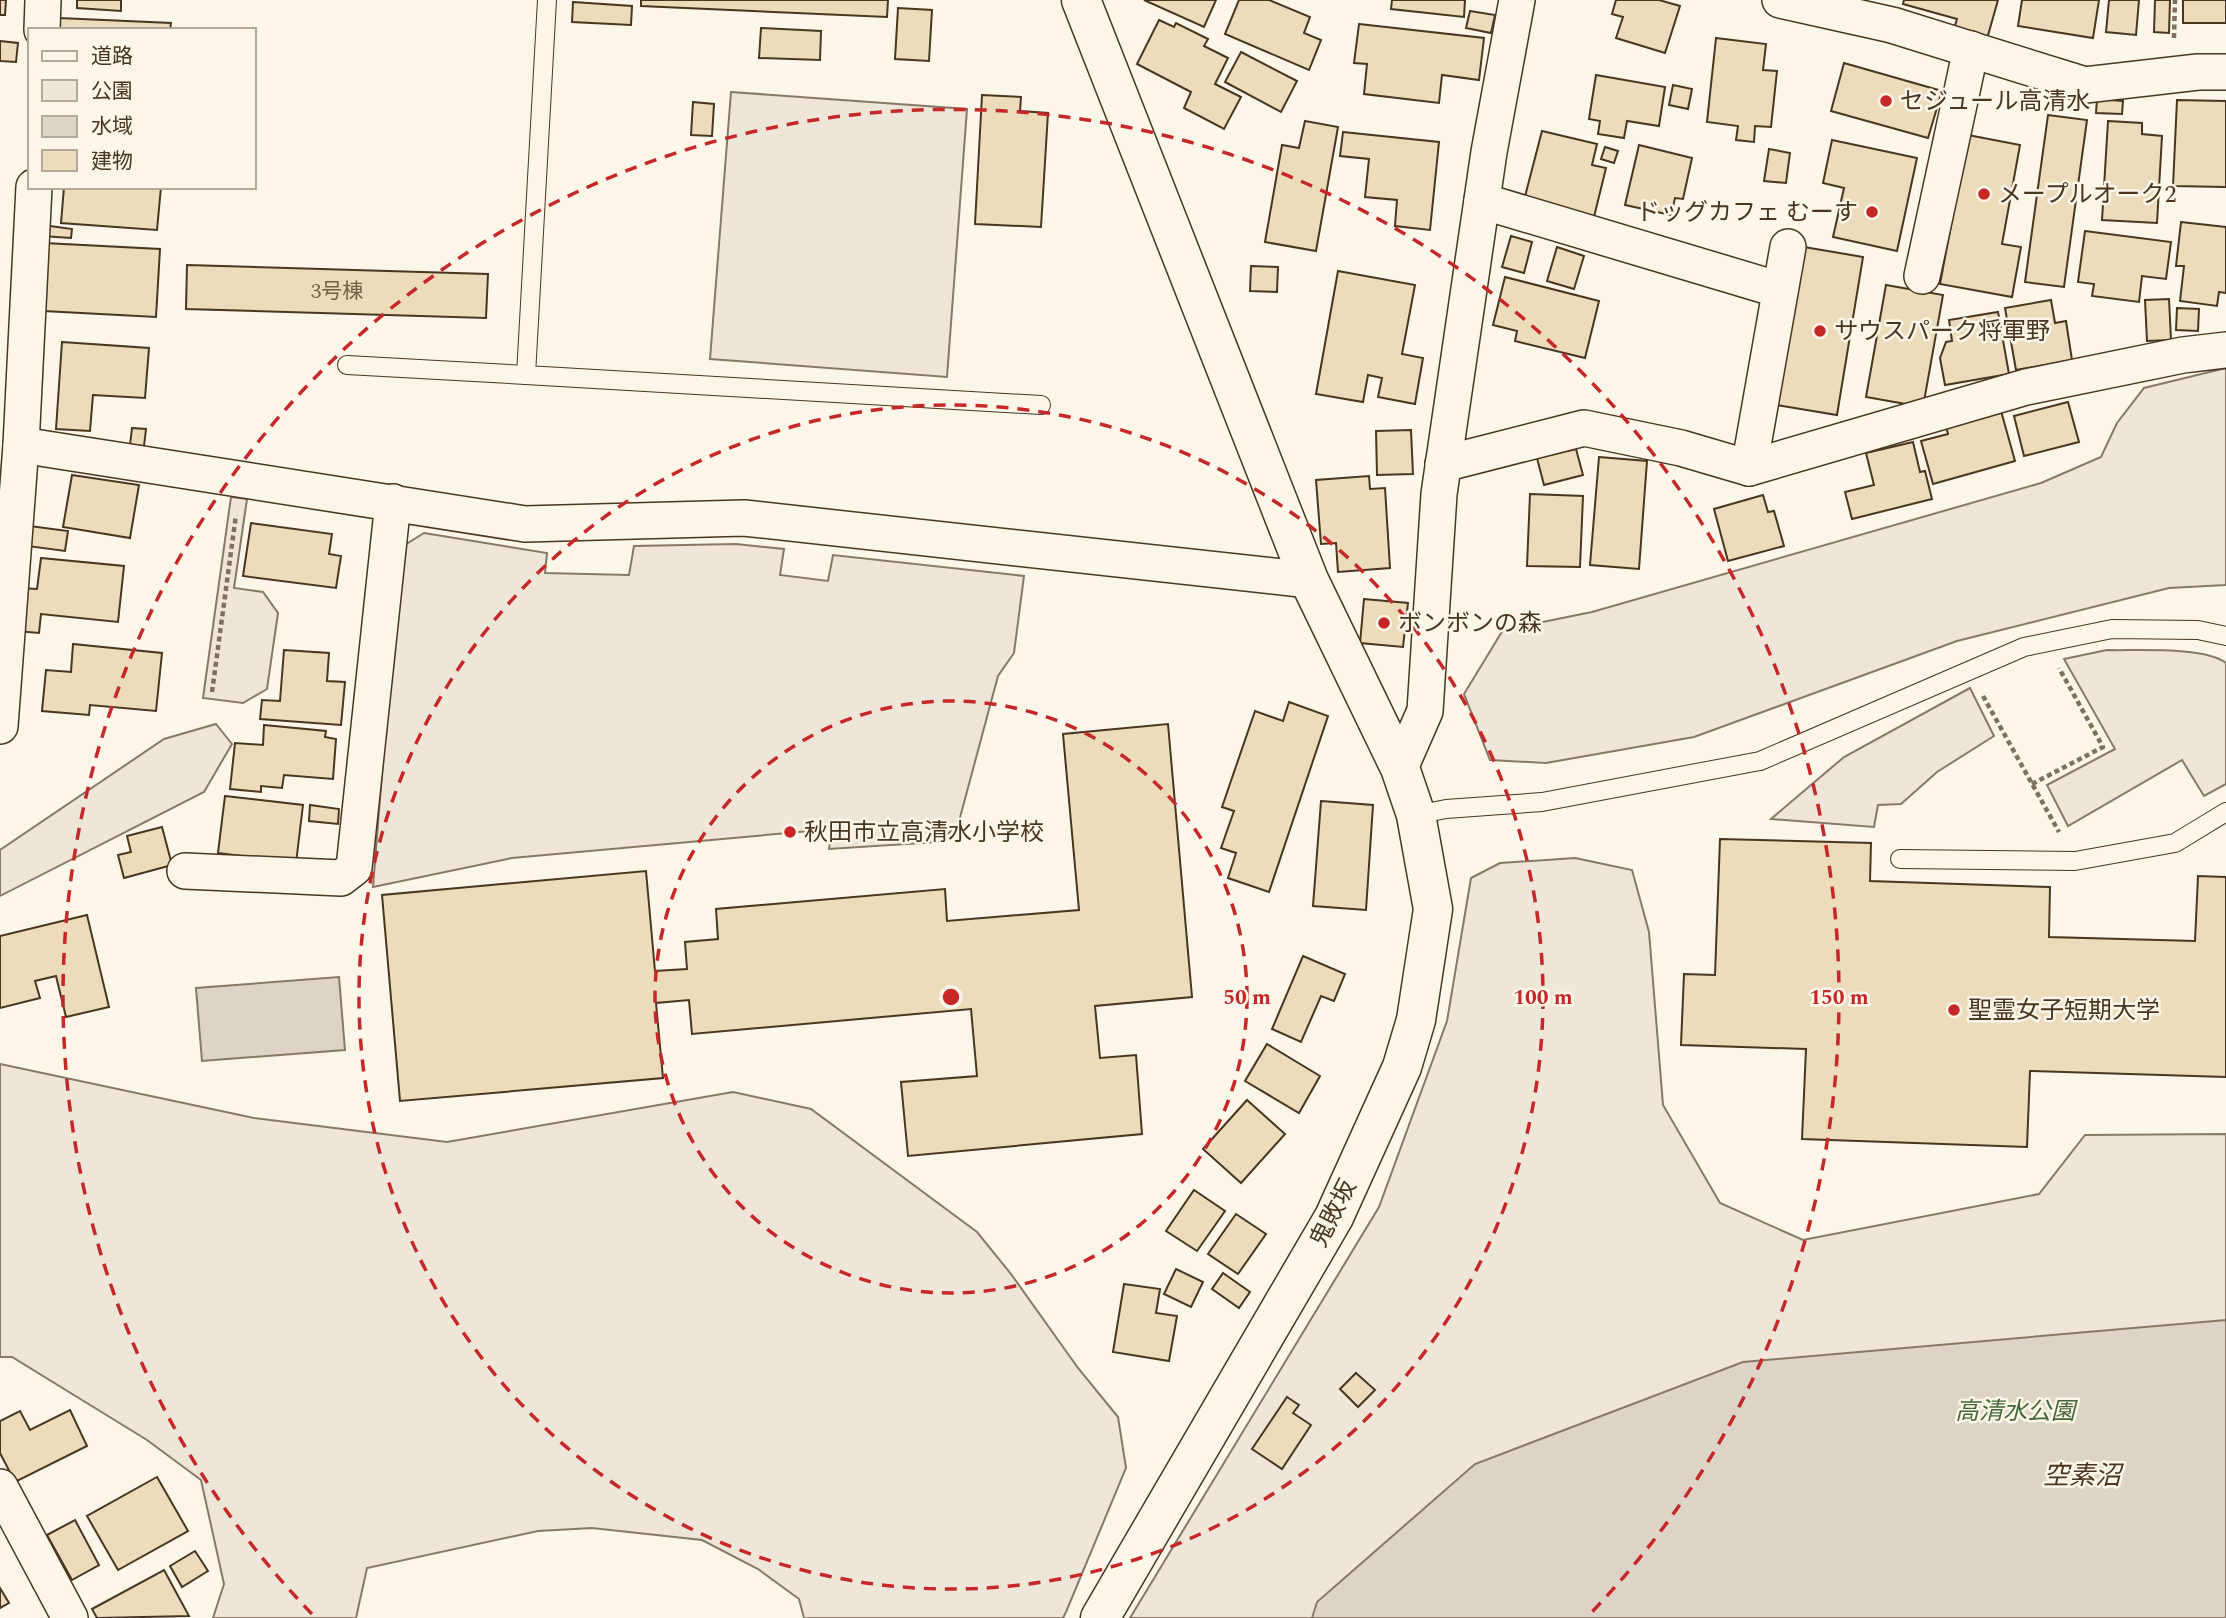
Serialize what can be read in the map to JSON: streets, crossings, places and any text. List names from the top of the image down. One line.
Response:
{"streets":{"street":["鬼敗坂"]},"water":["空素沼"],"parks":["高清水公園"],"places":["セジュール高清水","メープルオーク2","ドッグカフェ むーす","サウスパーク将軍野","ボンボンの森","秋田市立高清水小学校","聖霊女子短期大学"],"house_numbers":["3号棟"],"legend":["道路","公園","水域","建物"],"rings":["50 m","100 m","150 m"]}
